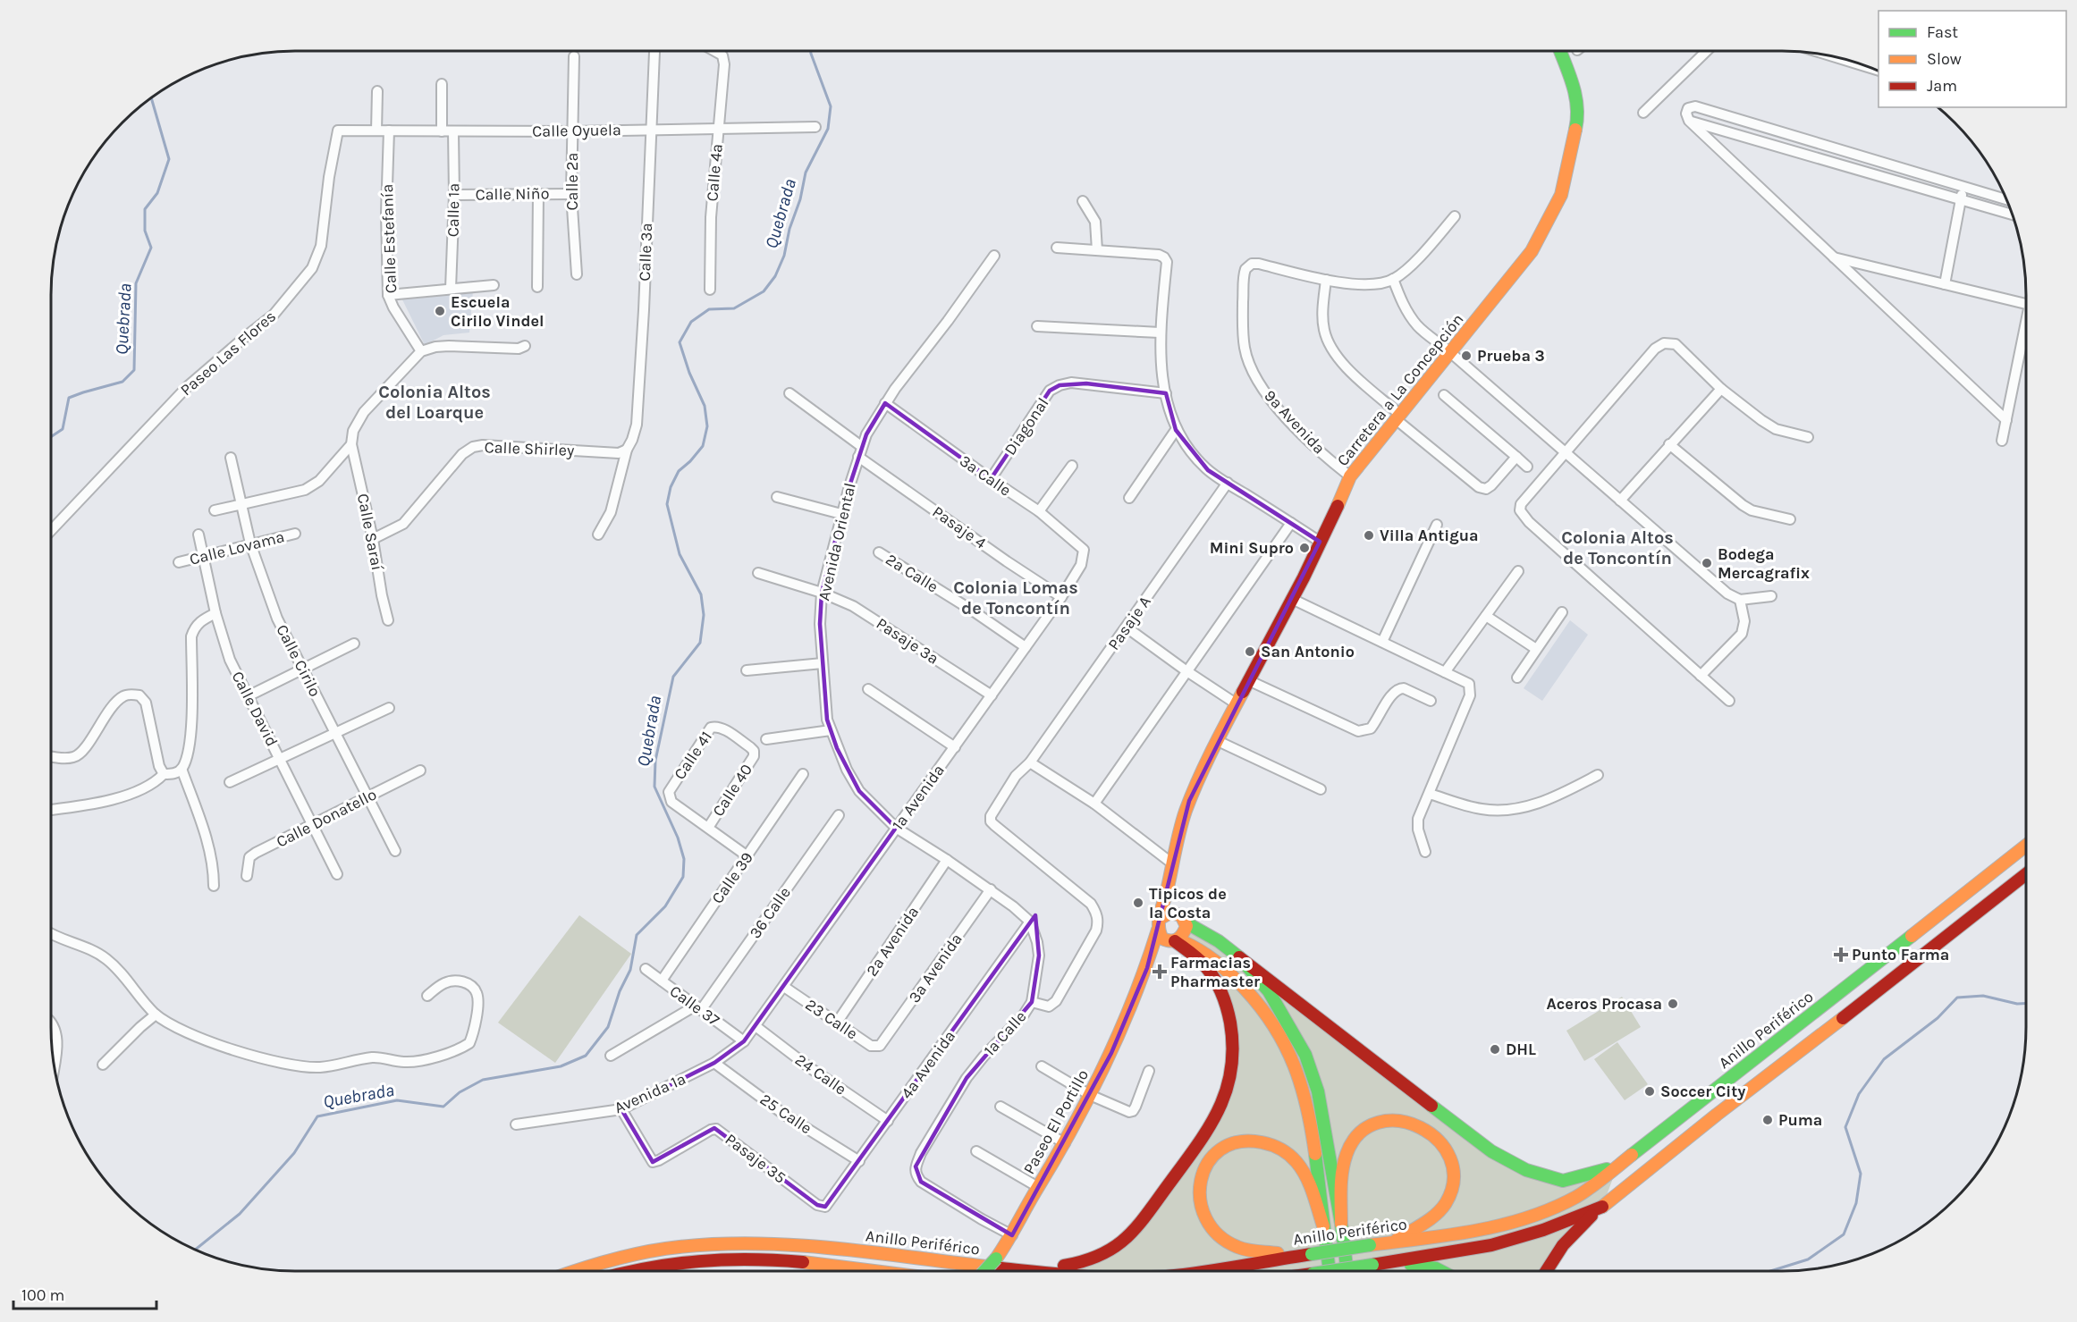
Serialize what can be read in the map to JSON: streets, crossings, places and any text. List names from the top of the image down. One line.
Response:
{"streets":{"main road":["Carretera a La Concepción","Anillo Periférico","Paseo El Portillo"],"street":["Calle Oyuela","Calle 4a","Calle 2a","Calle Niño","Calle 1a","Calle Estefanía","Calle 3a","Paseo Las Flores","9a Avenida","Diagonal","Calle Shirley","3a Calle","Pasaje 4","Calle Saraí","Avenida Oriental","Calle Lovama","2a Calle","Pasaje A","Pasaje 3a","Calle Cirilo","Calle David","Calle 41","Calle 40","1a Avenida","Calle Donatello","Calle 39","36 Calle","2a Avenida","3a Avenida","Calle 37","23 Calle","1a Calle","4a Avenida","24 Calle","Avenida 1a","25 Calle","Pasaje 35"]},"crossings":[["Calle Oyuela","Calle 4a"],["Calle Oyuela","Calle 2a"],["Calle Oyuela","Calle 1a"],["Calle Oyuela","Calle Estefanía"],["Calle Oyuela","Calle 3a"],["Calle Oyuela","Paseo Las Flores"],["Calle 2a","Calle Niño"],["Calle Niño","Calle 1a"],["Calle 3a","Calle Shirley"],["Carretera a La Concepción","9a Avenida"],["Carretera a La Concepción","Paseo El Portillo"],["Diagonal","3a Calle"],["Calle Shirley","Calle Saraí"],["3a Calle","Avenida Oriental"],["3a Calle","1a Avenida"],["Pasaje 4","Avenida Oriental"],["Pasaje 4","1a Avenida"],["Avenida Oriental","Pasaje 3a"],["Avenida Oriental","1a Avenida"],["Avenida Oriental","2a Avenida"],["Avenida Oriental","3a Avenida"],["Avenida Oriental","4a Avenida"],["Calle Lovama","Calle Cirilo"],["Calle Lovama","Calle David"],["2a Calle","1a Avenida"],["Pasaje A","1a Calle"],["Pasaje 3a","1a Avenida"],["Calle Cirilo","Calle Donatello"],["Calle David","Calle Donatello"],["Calle 41","Calle 40"],["Calle 41","Calle 39"],["1a Avenida","Calle 37"],["1a Avenida","23 Calle"],["1a Avenida","24 Calle"],["1a Avenida","Avenida 1a"],["Calle 39","Calle 37"],["36 Calle","Calle 37"],["2a Avenida","23 Calle"],["3a Avenida","23 Calle"],["Calle 37","Avenida 1a"],["1a Calle","Paseo El Portillo"],["4a Avenida","24 Calle"],["4a Avenida","25 Calle"],["4a Avenida","Pasaje 35"],["Avenida 1a","25 Calle"],["Avenida 1a","Pasaje 35"]],"districts":["Colonia Altos del Loarque","Colonia Altos de Toncontín","Colonia Lomas de Toncontín"],"water":["Quebrada"],"places":{"other":["Escuela Cirilo Vindel","Prueba 3","Villa Antigua","Mini Supro","Bodega Mercagrafix","San Antonio","Tipicos de la Costa","Aceros Procasa","DHL","Soccer City","Puma"],"health":["Punto Farma","Farmacias Pharmaster"]},"legend":["Fast","Slow","Jam"],"scale_bar":"100 m"}
